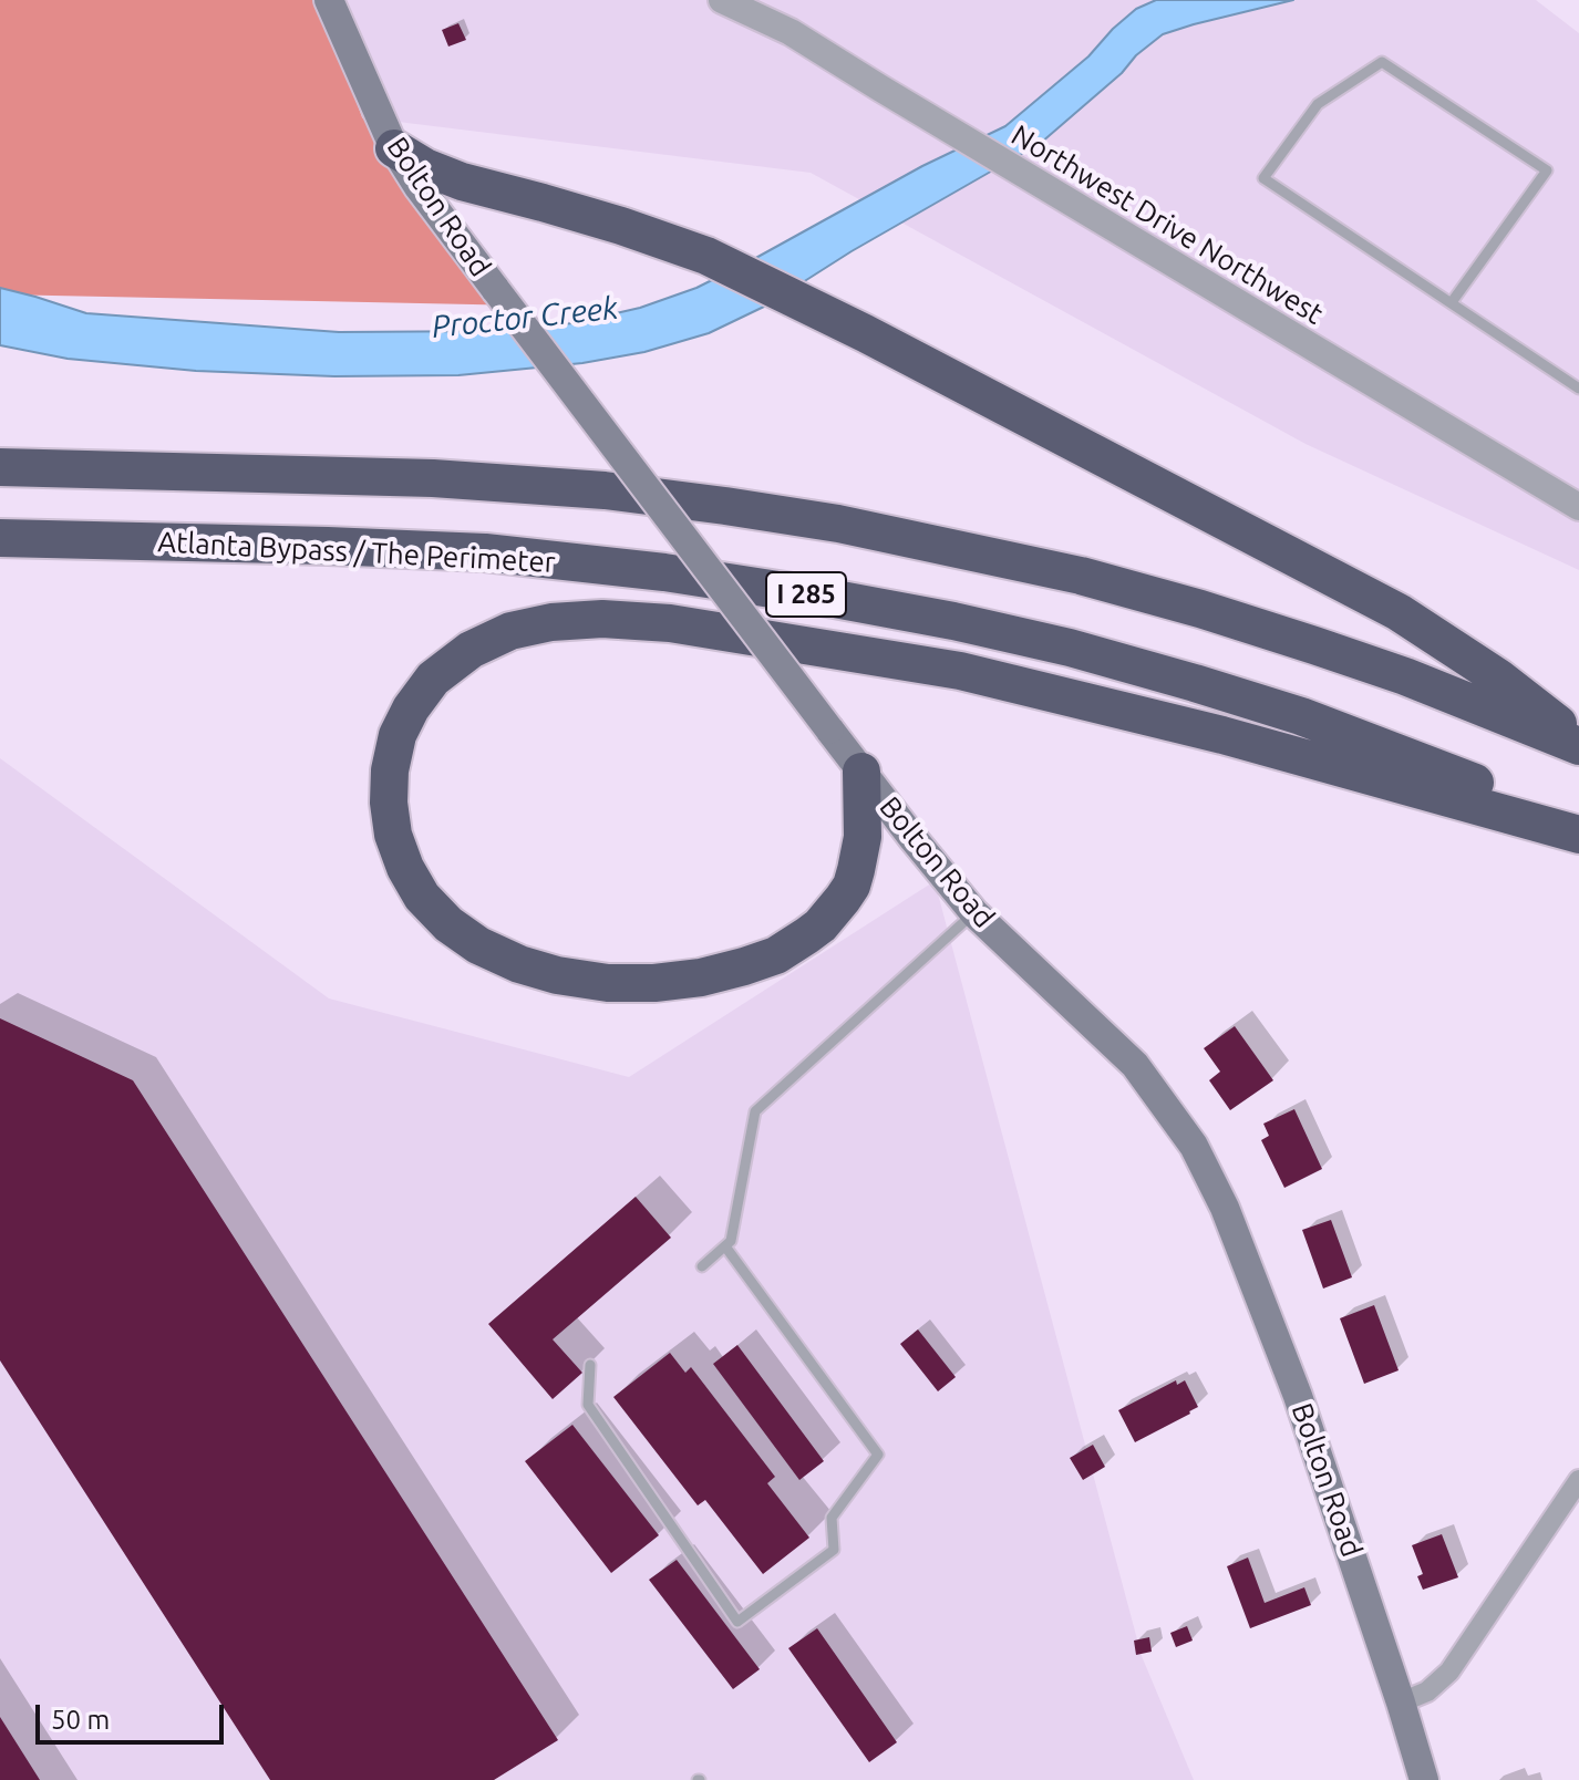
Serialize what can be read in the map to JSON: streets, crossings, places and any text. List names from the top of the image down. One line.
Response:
{"streets":{"highway":["Atlanta Bypass / The Perimeter","I 285"],"main road":["Bolton Road"],"street":["Northwest Drive Northwest"]},"water":["Proctor Creek"],"scale_bar":"50 m"}
